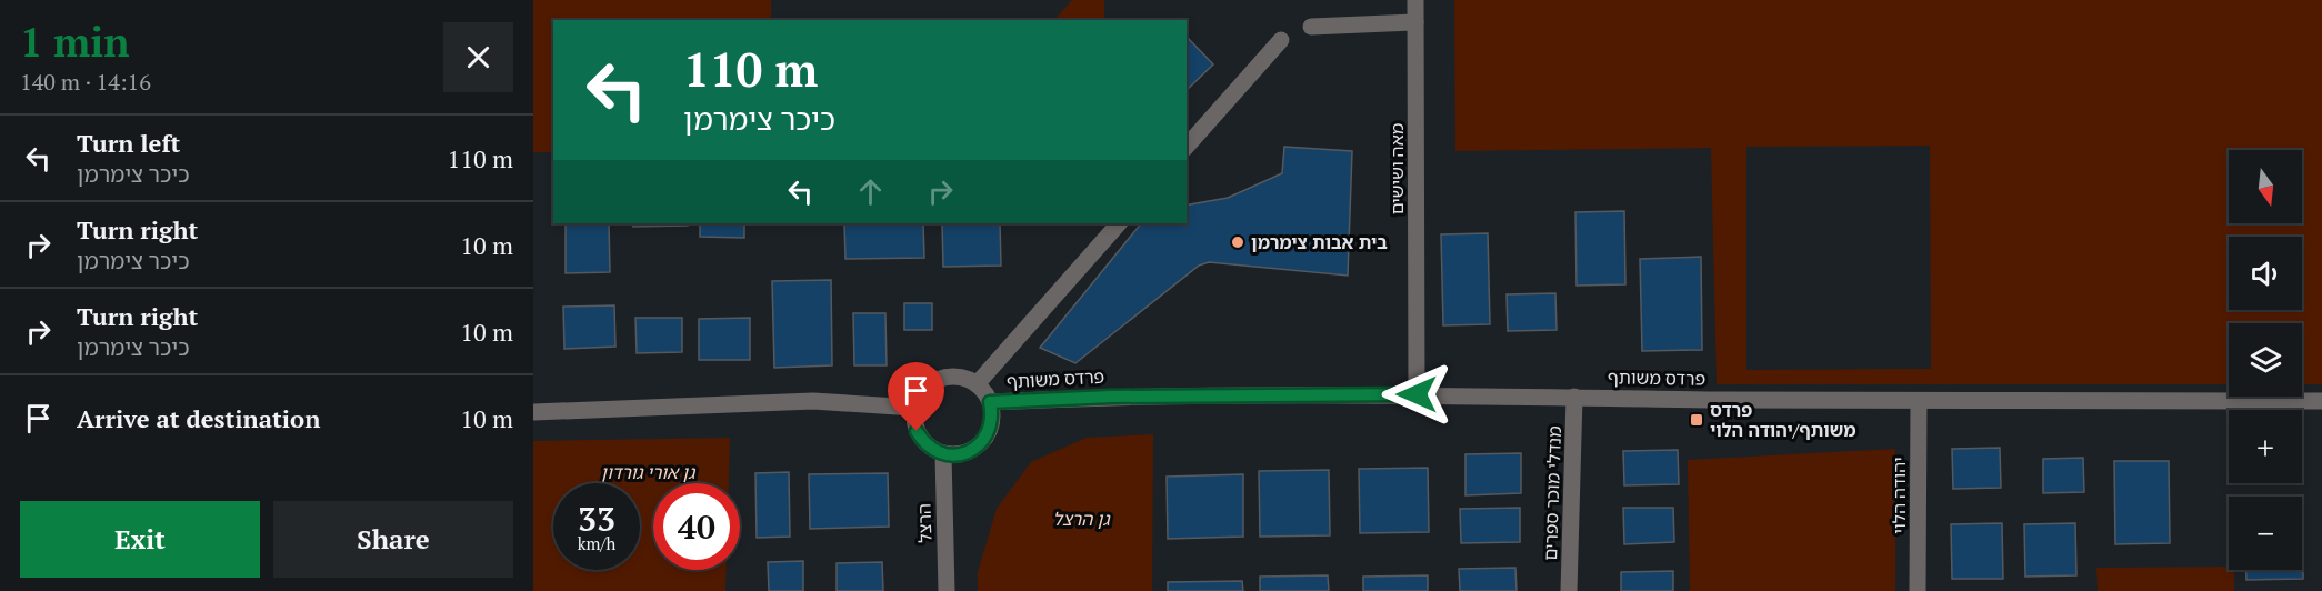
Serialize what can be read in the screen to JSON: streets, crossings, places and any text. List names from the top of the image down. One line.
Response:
{"streets":{"street":["מאה ושישים","פרדס משותף","מנדלי מוכר ספרים","יהודה הלוי","הרצל"]},"crossings":[["מאה ושישים","פרדס משותף"],["פרדס משותף","מנדלי מוכר ספרים"],["פרדס משותף","יהודה הלוי"],["פרדס משותף","הרצל"]],"parks":["גן אורי גורדון","גן הרצל"],"places":{"other":["בית אבות צימרמן"],"transit":["פרדס משותף/יהודה הלוי"]},"north":"bottom","page":{"heading":["1 min","140 m · 14:16"],"turn":["110 m","כיכר צימרמן"],"list":[{"name":"Turn left","note":"כיכר צימרמן","value":"110 m"},{"name":"Turn right","note":"כיכר צימרמן","value":"10 m"},{"name":"Turn right","note":"כיכר צימרמן","value":"10 m"},{"name":"Arrive at destination","value":"10 m"}],"map_buttons":["+","−"],"speed":"33 km/h","limit":"40","buttons":["Exit","Share"]}}
